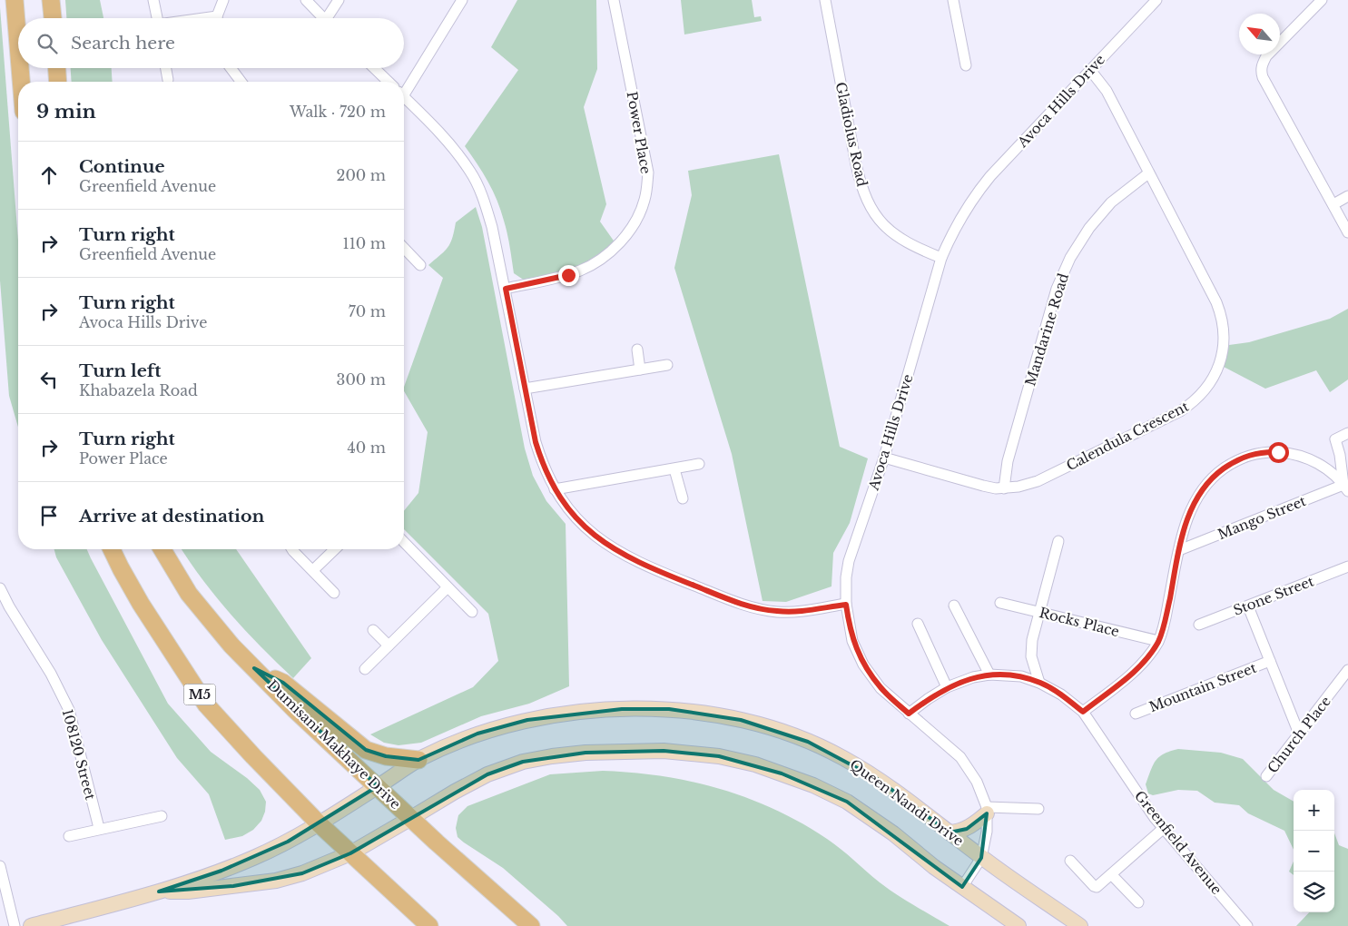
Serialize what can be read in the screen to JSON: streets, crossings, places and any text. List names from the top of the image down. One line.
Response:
{"streets":{"main road":["M5","Dumisani Makhaye Drive","Queen Nandi Drive"],"street":["Avoca Hills Drive","Power Place","Gladiolus Road","Mandarine Road","Calendula Crescent","Mango Street","Stone Street","Rocks Place","Mountain Street","Church Place","108120 Street","Greenfield Avenue"]},"crossings":[["Avoca Hills Drive","Gladiolus Road"],["Avoca Hills Drive","Calendula Crescent"],["Avoca Hills Drive","Queen Nandi Drive"],["Avoca Hills Drive","Greenfield Avenue"],["Mandarine Road","Calendula Crescent"],["M5","Queen Nandi Drive"],["Dumisani Makhaye Drive","Queen Nandi Drive"]],"north":"top left","page":{"search":"Search here","heading":["9 min","Walk · 720 m"],"list":[["Continue","Greenfield Avenue","200 m"],["Turn right","Greenfield Avenue","110 m"],["Turn right","Avoca Hills Drive","70 m"],["Turn left","Khabazela Road","300 m"],["Turn right","Power Place","40 m"],"Arrive at destination"],"map_buttons":["+","−"]}}
